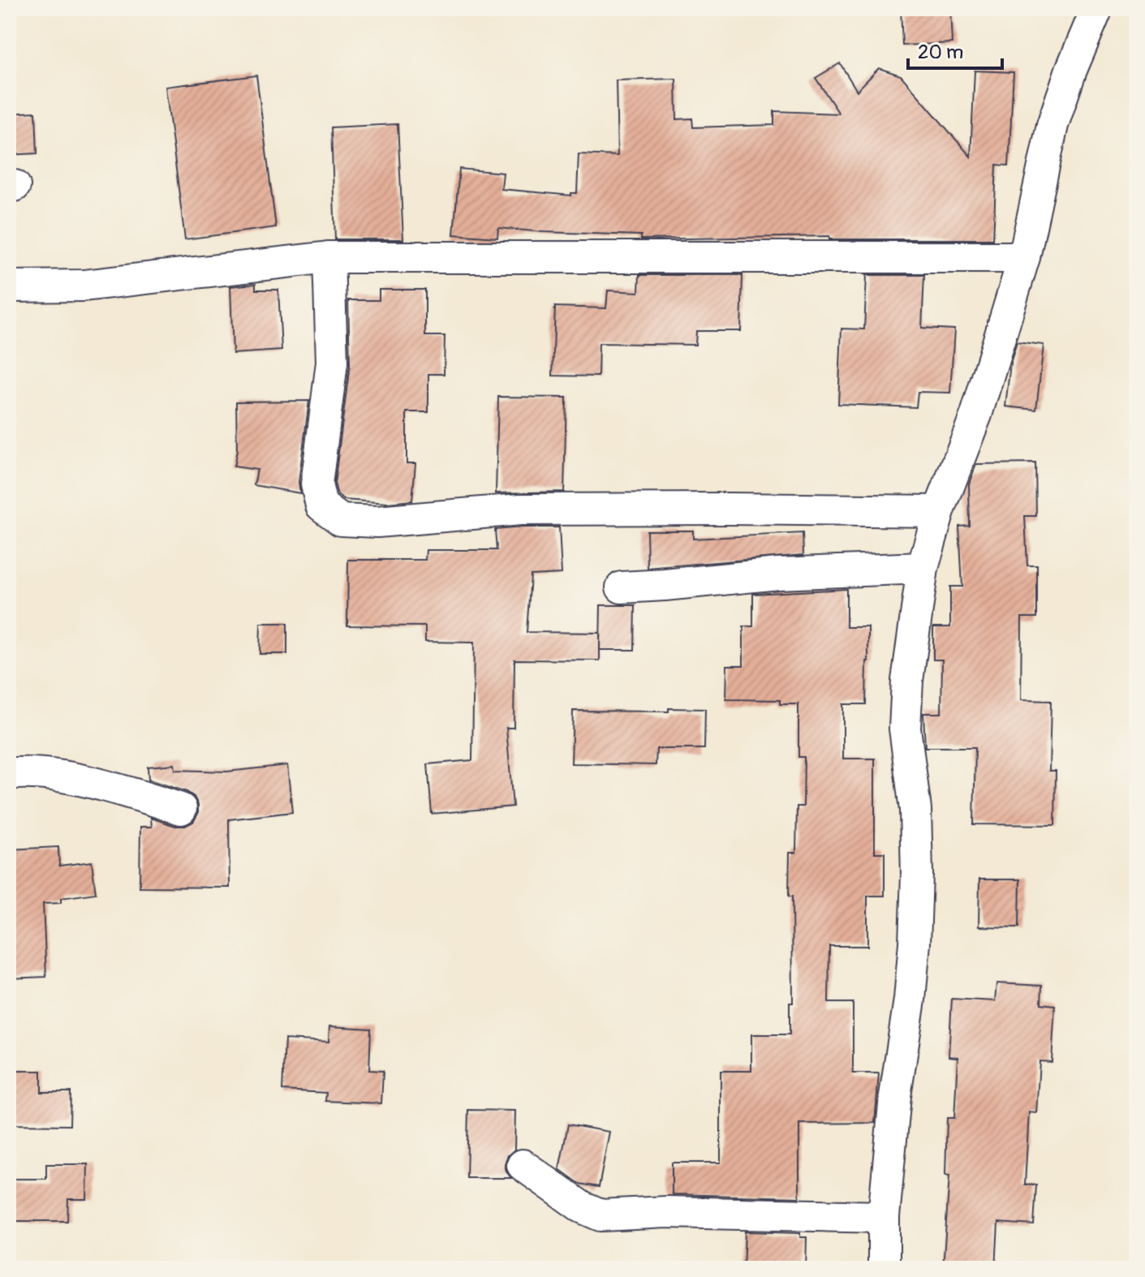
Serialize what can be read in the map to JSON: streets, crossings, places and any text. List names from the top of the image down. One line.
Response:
{"scale_bar":"20 m"}
